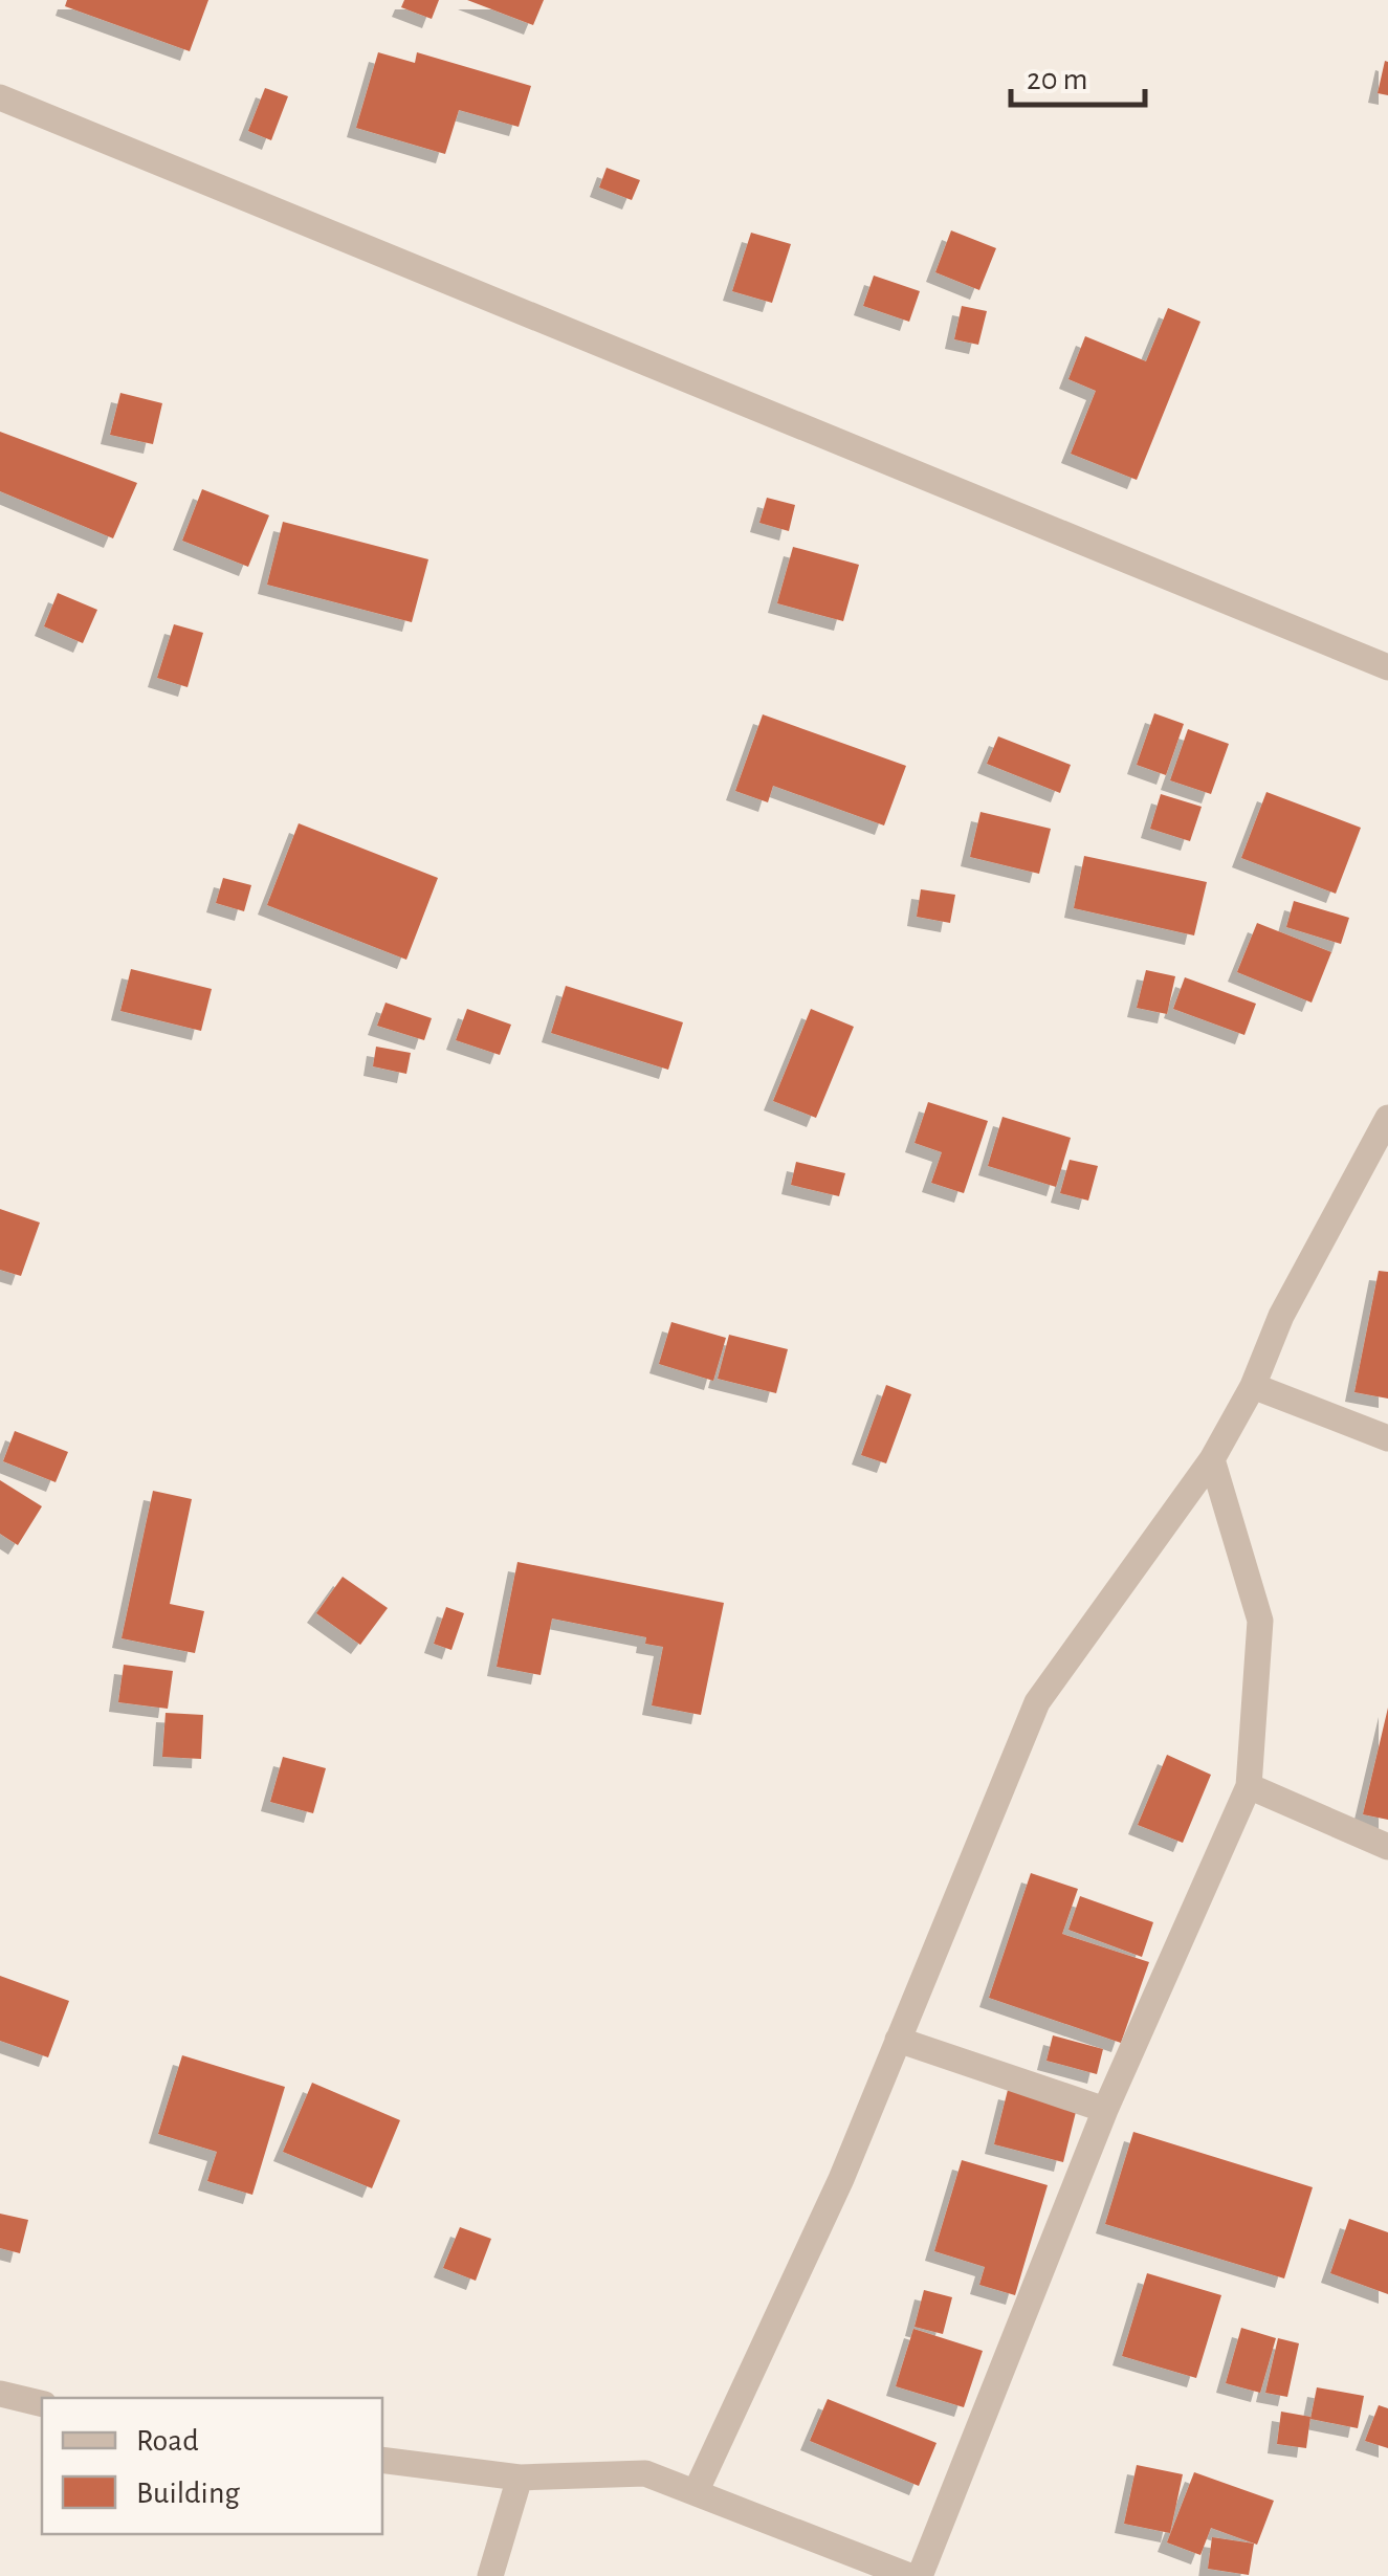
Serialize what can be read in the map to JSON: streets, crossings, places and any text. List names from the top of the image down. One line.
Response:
{"legend":["Road","Building"],"scale_bar":"20 m"}
